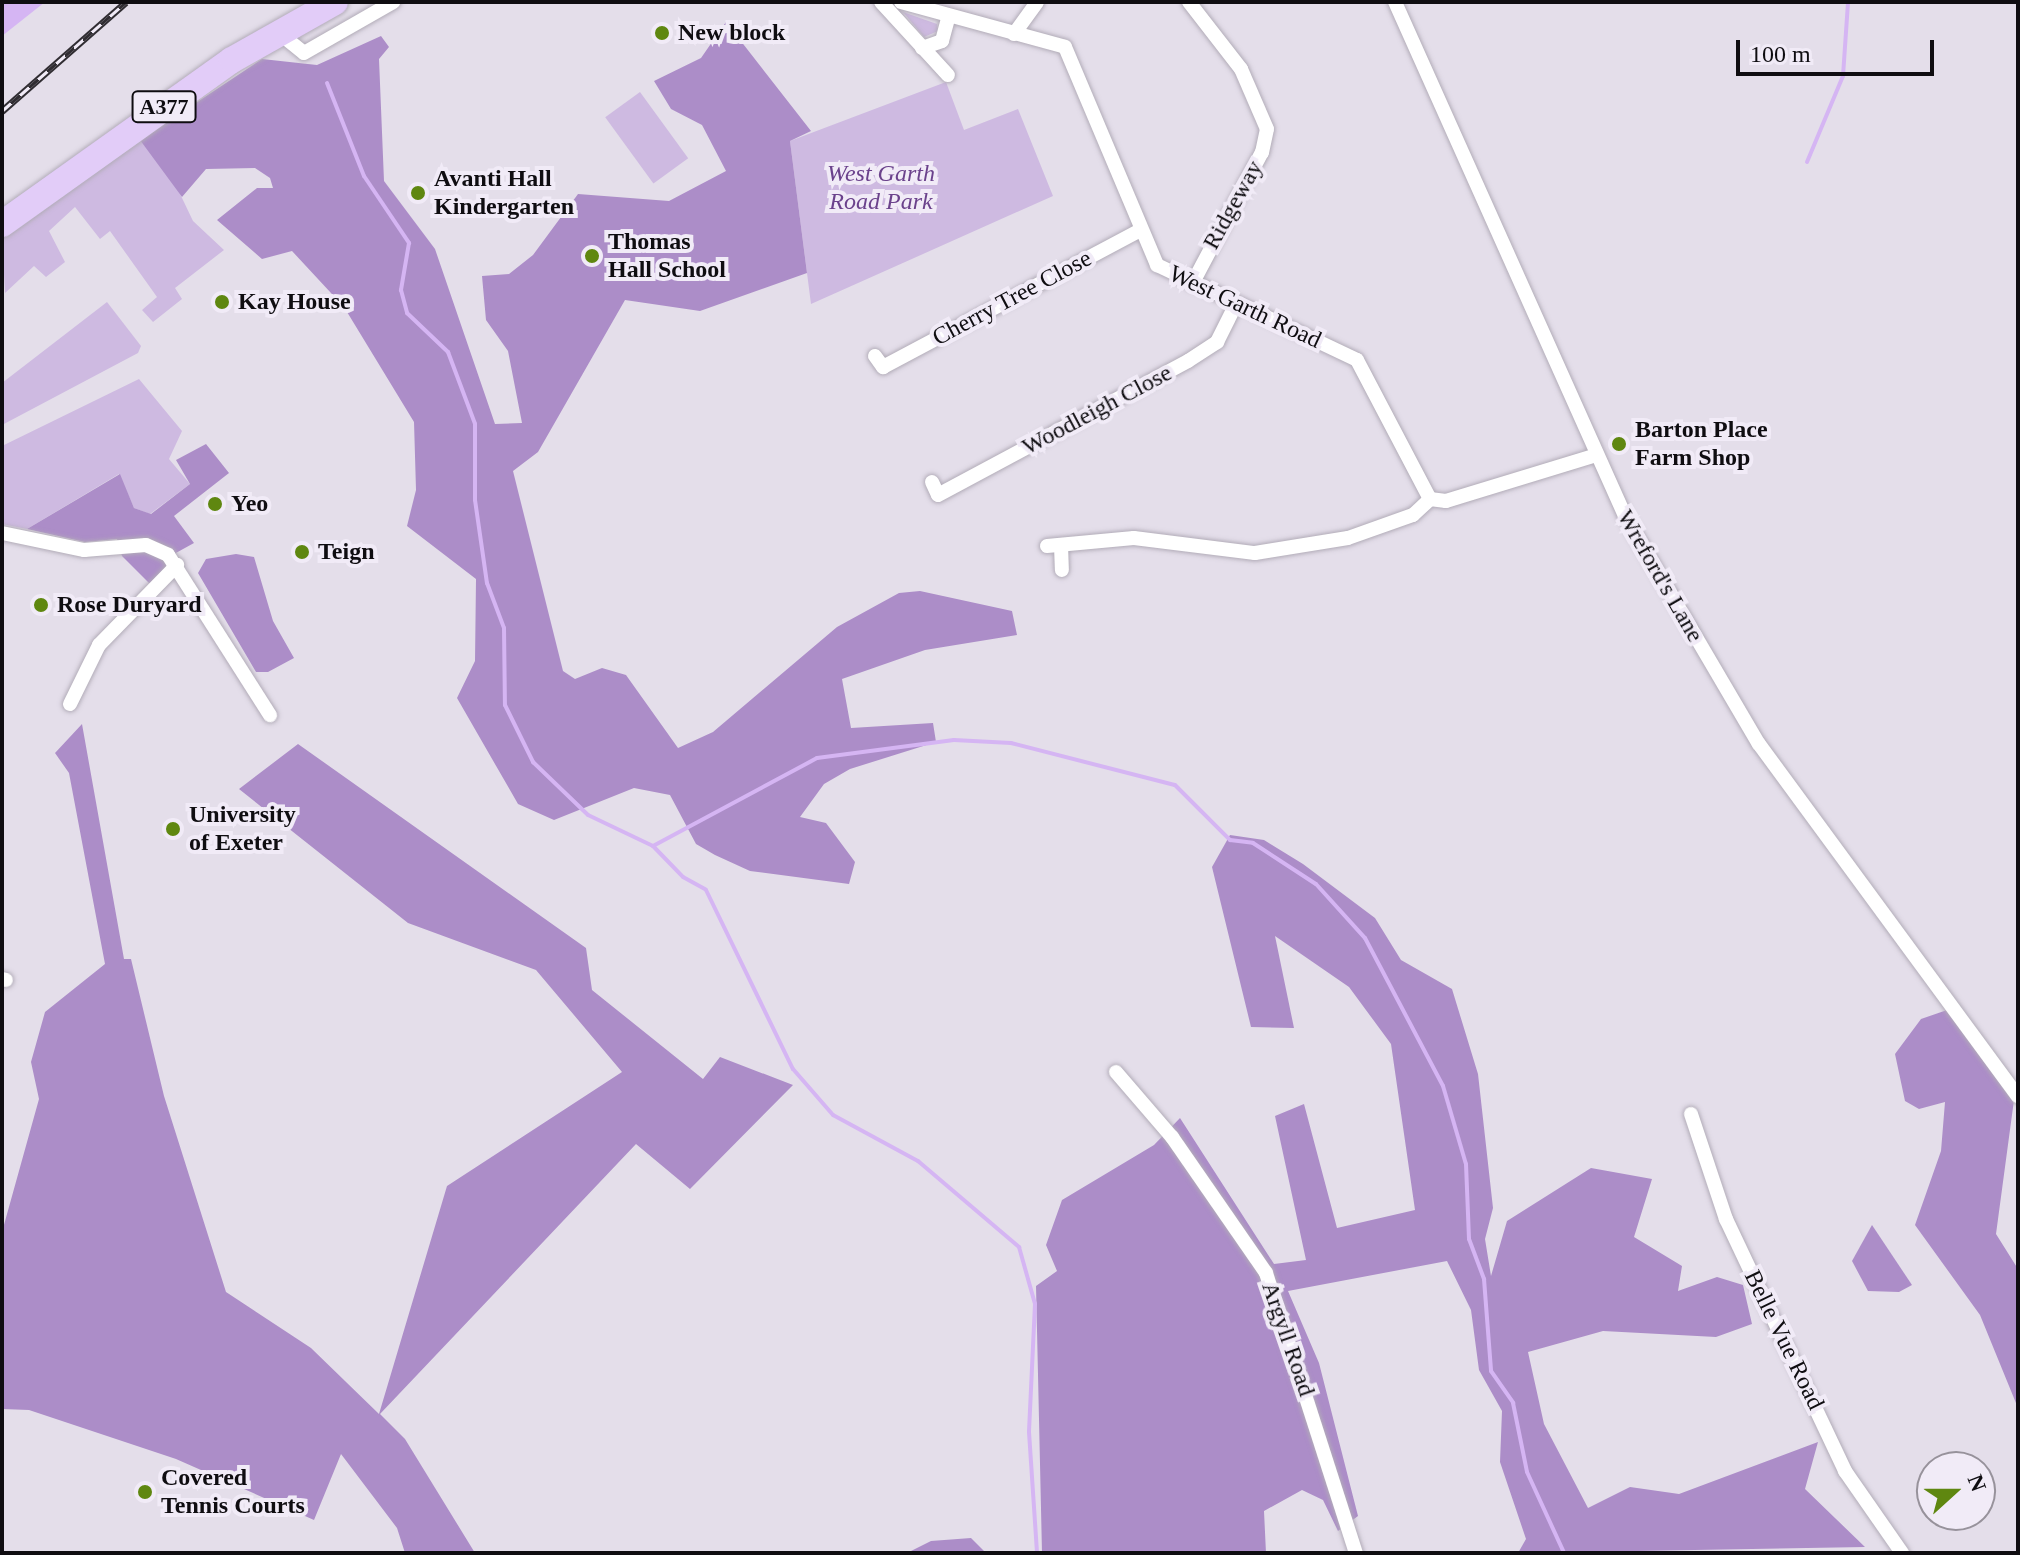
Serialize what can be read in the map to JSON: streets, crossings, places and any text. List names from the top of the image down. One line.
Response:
{"streets":{"highway":["A377"],"street":["Ridgeway","Cherry Tree Close","West Garth Road","Woodleigh Close","Wreford's Lane","Argyll Road","Belle Vue Road"]},"crossings":[["Ridgeway","West Garth Road"],["Cherry Tree Close","West Garth Road"],["West Garth Road","Woodleigh Close"]],"parks":["West Garth Road Park"],"places":["New block","Avanti Hall Kindergarten","Thomas Hall School","Kay House","Barton Place Farm Shop","Yeo","Teign","Rose Duryard","University of Exeter","Covered Tennis Courts"],"scale_bar":"100 m","north":"right"}
